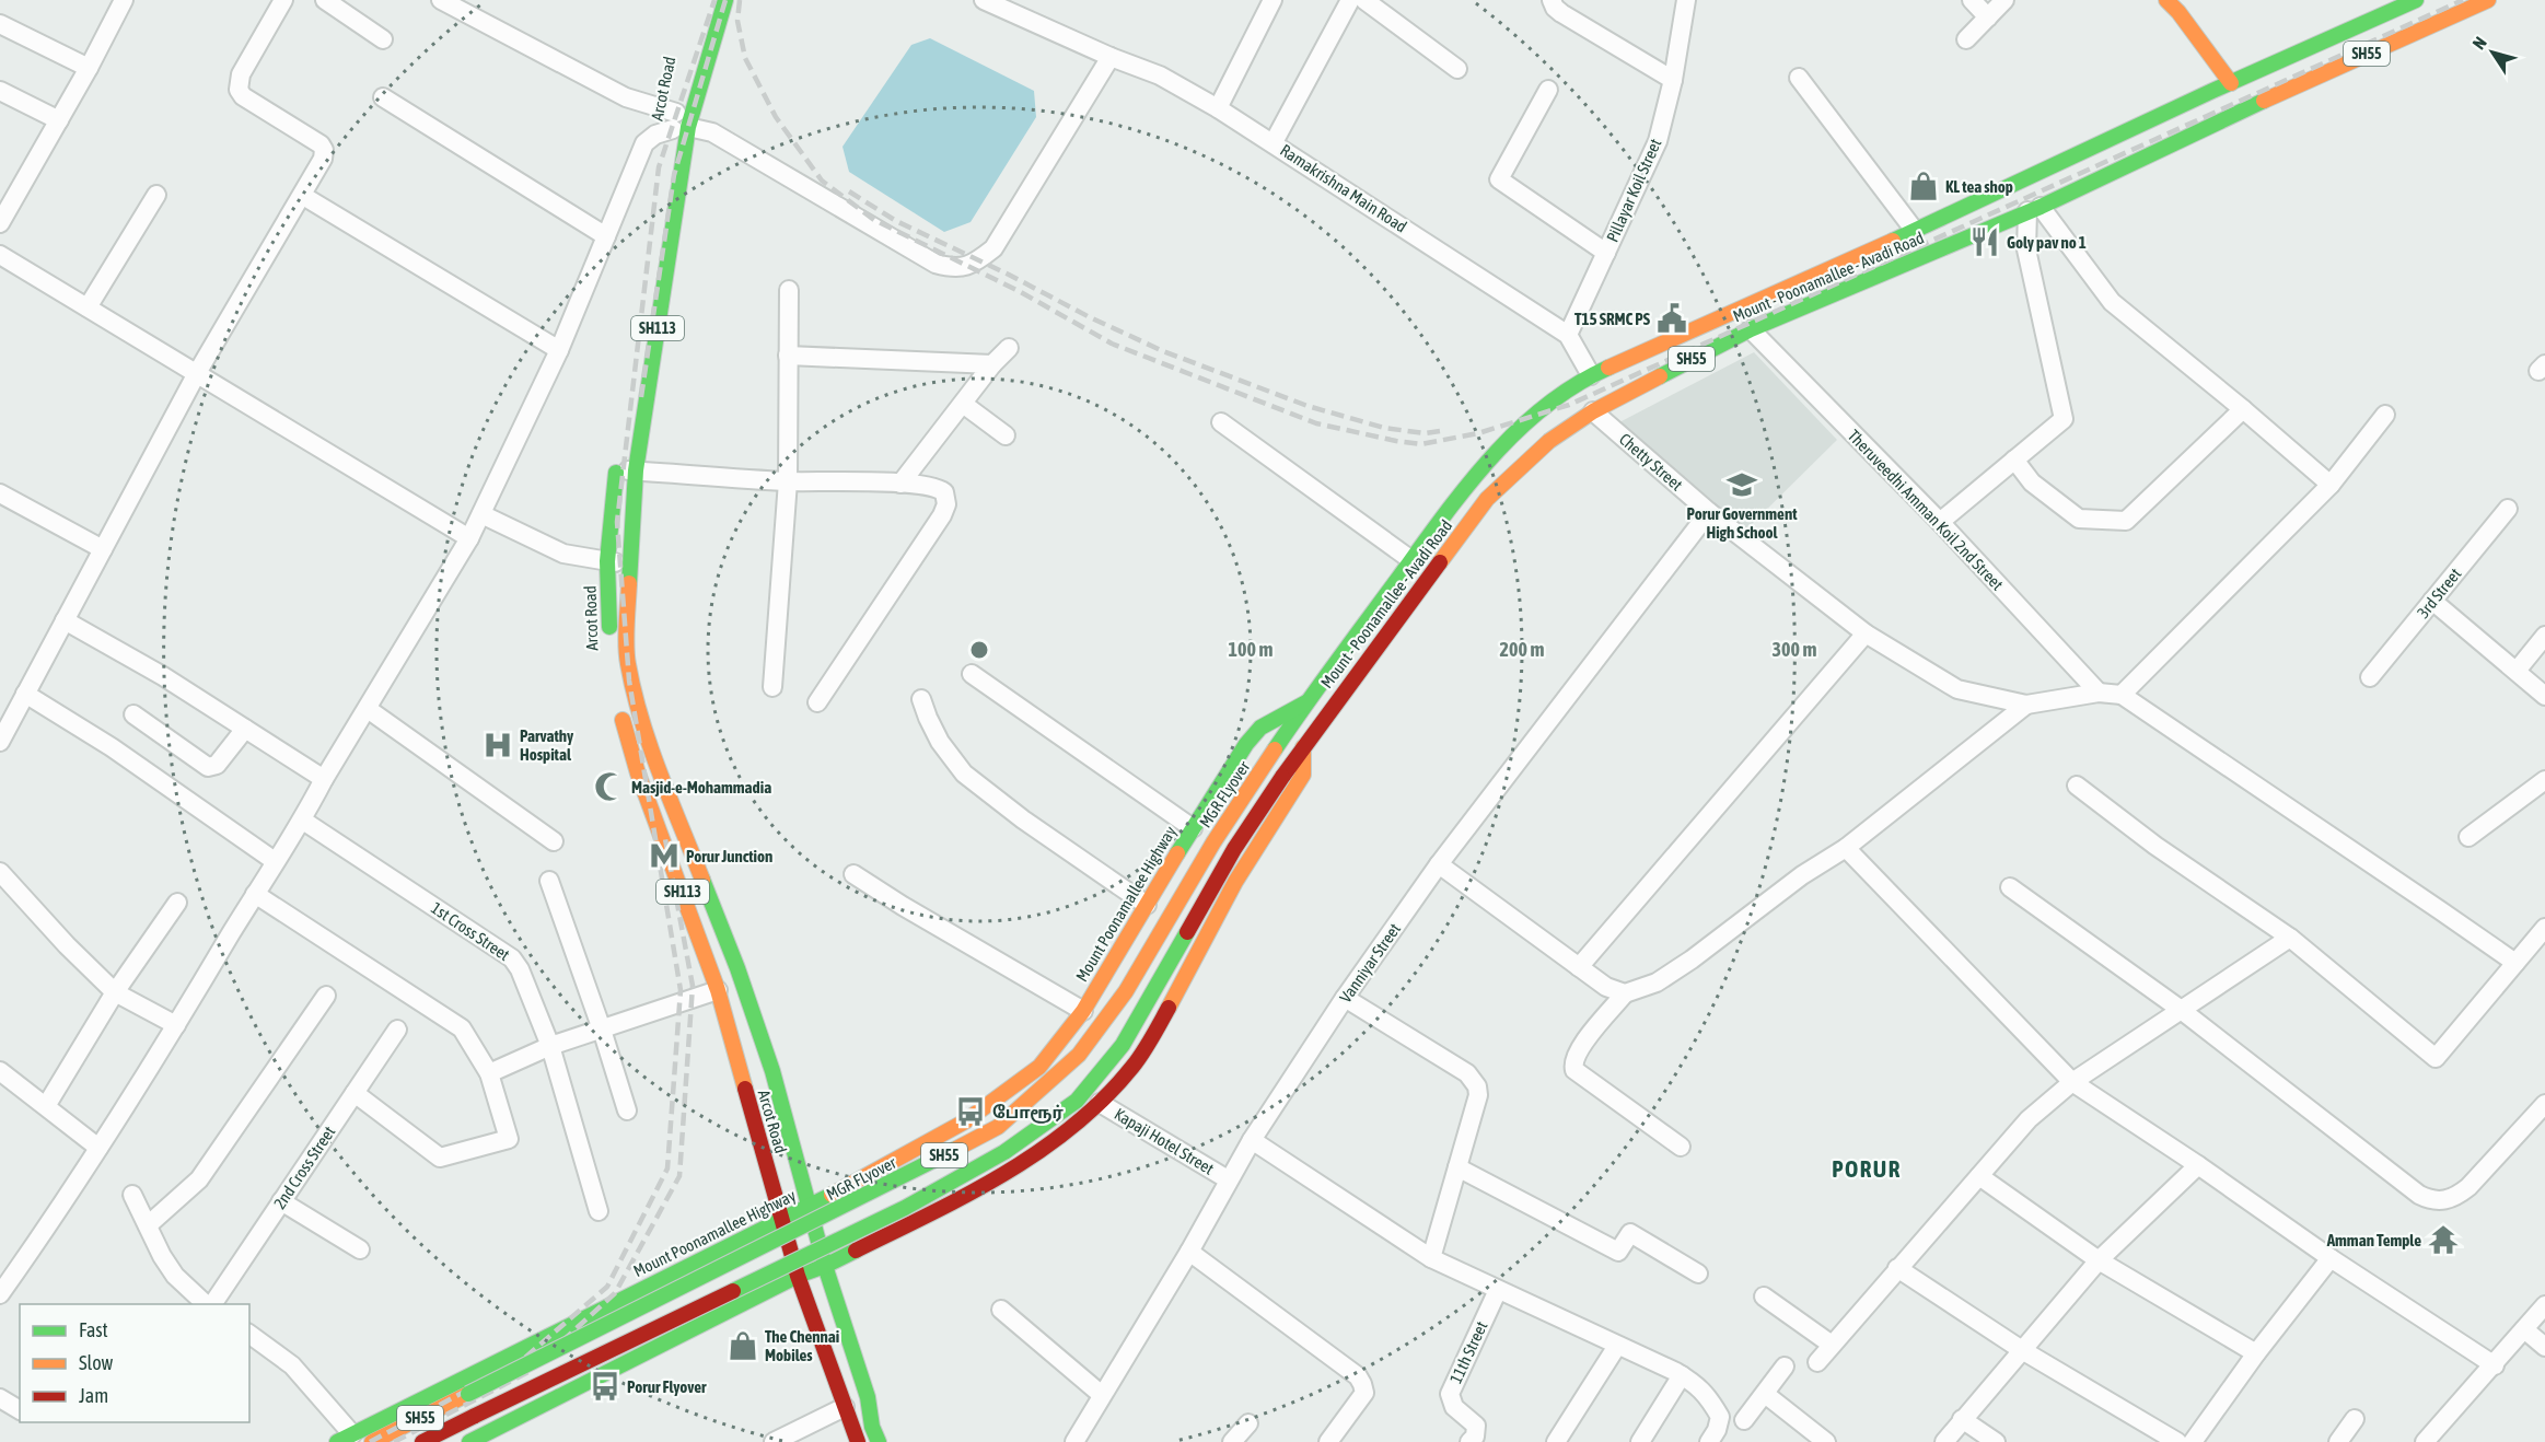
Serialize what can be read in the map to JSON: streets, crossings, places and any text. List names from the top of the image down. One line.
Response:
{"streets":{"main road":["SH55","Arcot Road","Mount - Poonamallee - Avadi Road","SH113","MGR FLyover","Mount Poonamallee Highway"],"street":["Ramakrishna Main Road","Pillayar Koil Street","Chetty Street","Theruveedhi Amman Koil 2nd Street","3rd Street","1st Cross Street","Vanniyar Street","Kapaji Hotel Street","2nd Cross Street","11th Street"]},"crossings":[["SH55","Mount - Poonamallee - Avadi Road"],["Arcot Road","SH113"],["Arcot Road","Mount Poonamallee Highway"],["Ramakrishna Main Road","Pillayar Koil Street"],["Mount - Poonamallee - Avadi Road","Chetty Street"],["Mount - Poonamallee - Avadi Road","Theruveedhi Amman Koil 2nd Street"],["Mount - Poonamallee - Avadi Road","MGR FLyover"],["Mount - Poonamallee - Avadi Road","Mount Poonamallee Highway"],["SH113","Mount Poonamallee Highway"],["Chetty Street","Vanniyar Street"],["MGR FLyover","Mount Poonamallee Highway"],["Vanniyar Street","Kapaji Hotel Street"]],"districts":["PORUR"],"places":{"shop":["KL tea shop","The Chennai Mobiles"],"restaurant":["Goly pav no 1"],"public building":["T15 SRMC PS"],"school or university":["Porur Government High School"],"hospital":["Parvathy Hospital"],"mosque":["Masjid-e-Mohammadia"],"metro station":["Porur Junction"],"bus stop":["போரூர்","Porur Flyover"],"temple":["Amman Temple"]},"legend":["Fast","Slow","Jam"],"north":"top left","rings":["100 m","200 m","300 m"]}
